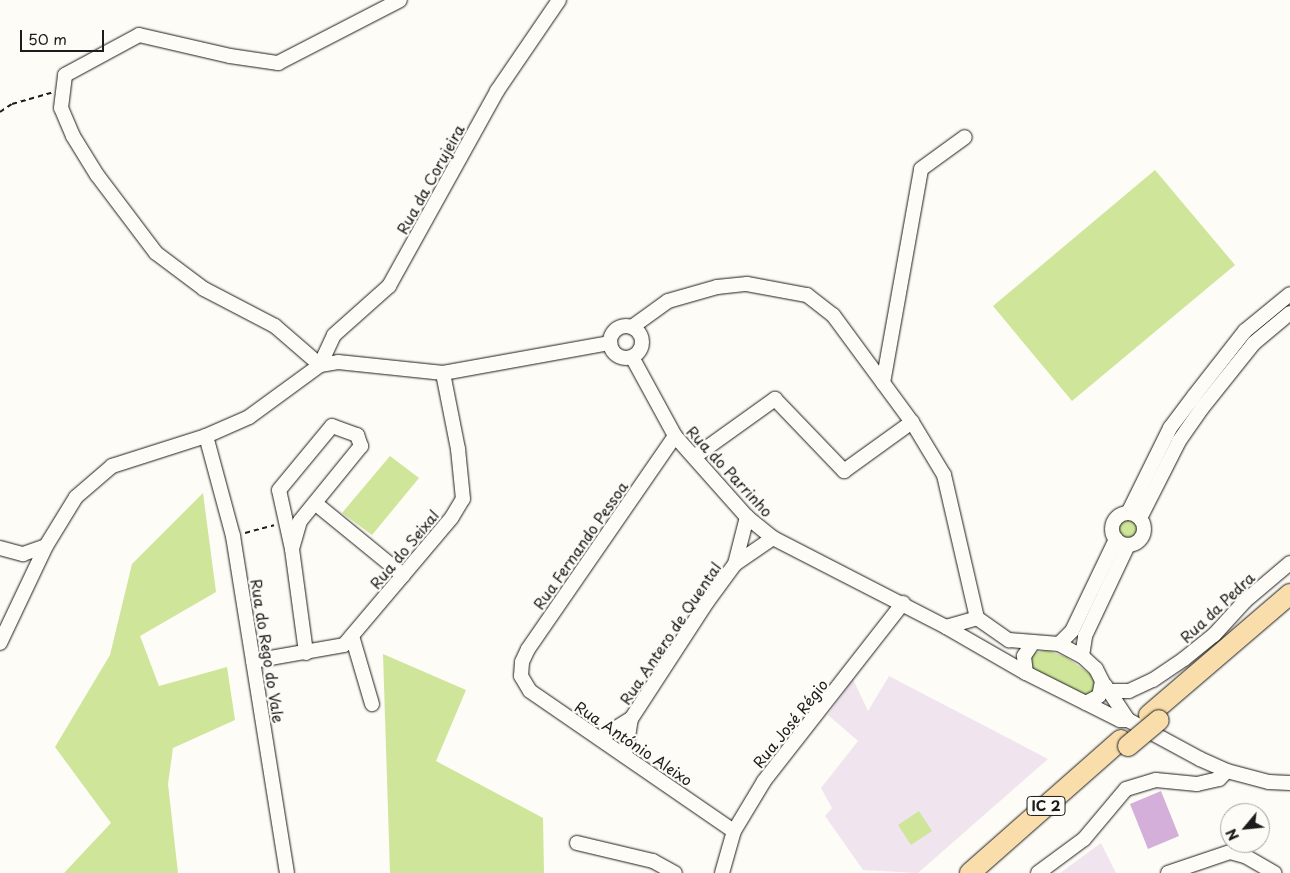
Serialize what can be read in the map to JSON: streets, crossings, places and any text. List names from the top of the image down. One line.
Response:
{"streets":{"highway":["IC 2"],"street":["Rua da Corujeira","Rua do Parrinho","Rua Fernando Pessoa","Rua do Seixal","Rua da Pedra","Rua Antero de Quental","Rua do Rego do Vale","Rua José Régio","Rua António Aleixo"]},"crossings":[["Rua do Parrinho","Rua Fernando Pessoa"],["Rua do Parrinho","Rua da Pedra"],["Rua do Parrinho","Rua Antero de Quental"],["Rua do Parrinho","Rua José Régio"],["Rua Fernando Pessoa","Rua António Aleixo"],["Rua do Seixal","Rua do Rego do Vale"],["Rua Antero de Quental","Rua António Aleixo"],["Rua José Régio","Rua António Aleixo"]],"scale_bar":"50 m","north":"bottom left"}
